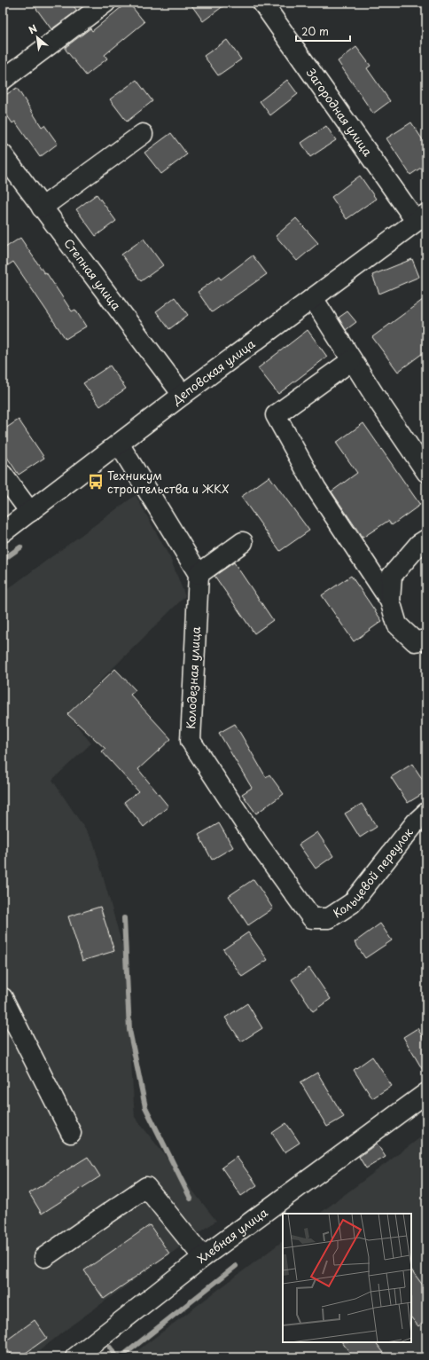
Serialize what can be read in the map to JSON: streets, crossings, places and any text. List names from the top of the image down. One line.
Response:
{"streets":{"street":["Загородная улица","Степная улица","Деповская улица","Колодезная улица","Кольцевой переулок","Хлебная улица"]},"crossings":[["Загородная улица","Деповская улица"],["Степная улица","Деповская улица"],["Колодезная улица","Кольцевой переулок"]],"places":{"bus stop":["Техникум строительства и ЖКХ"]},"scale_bar":"20 m","north":"top left"}
